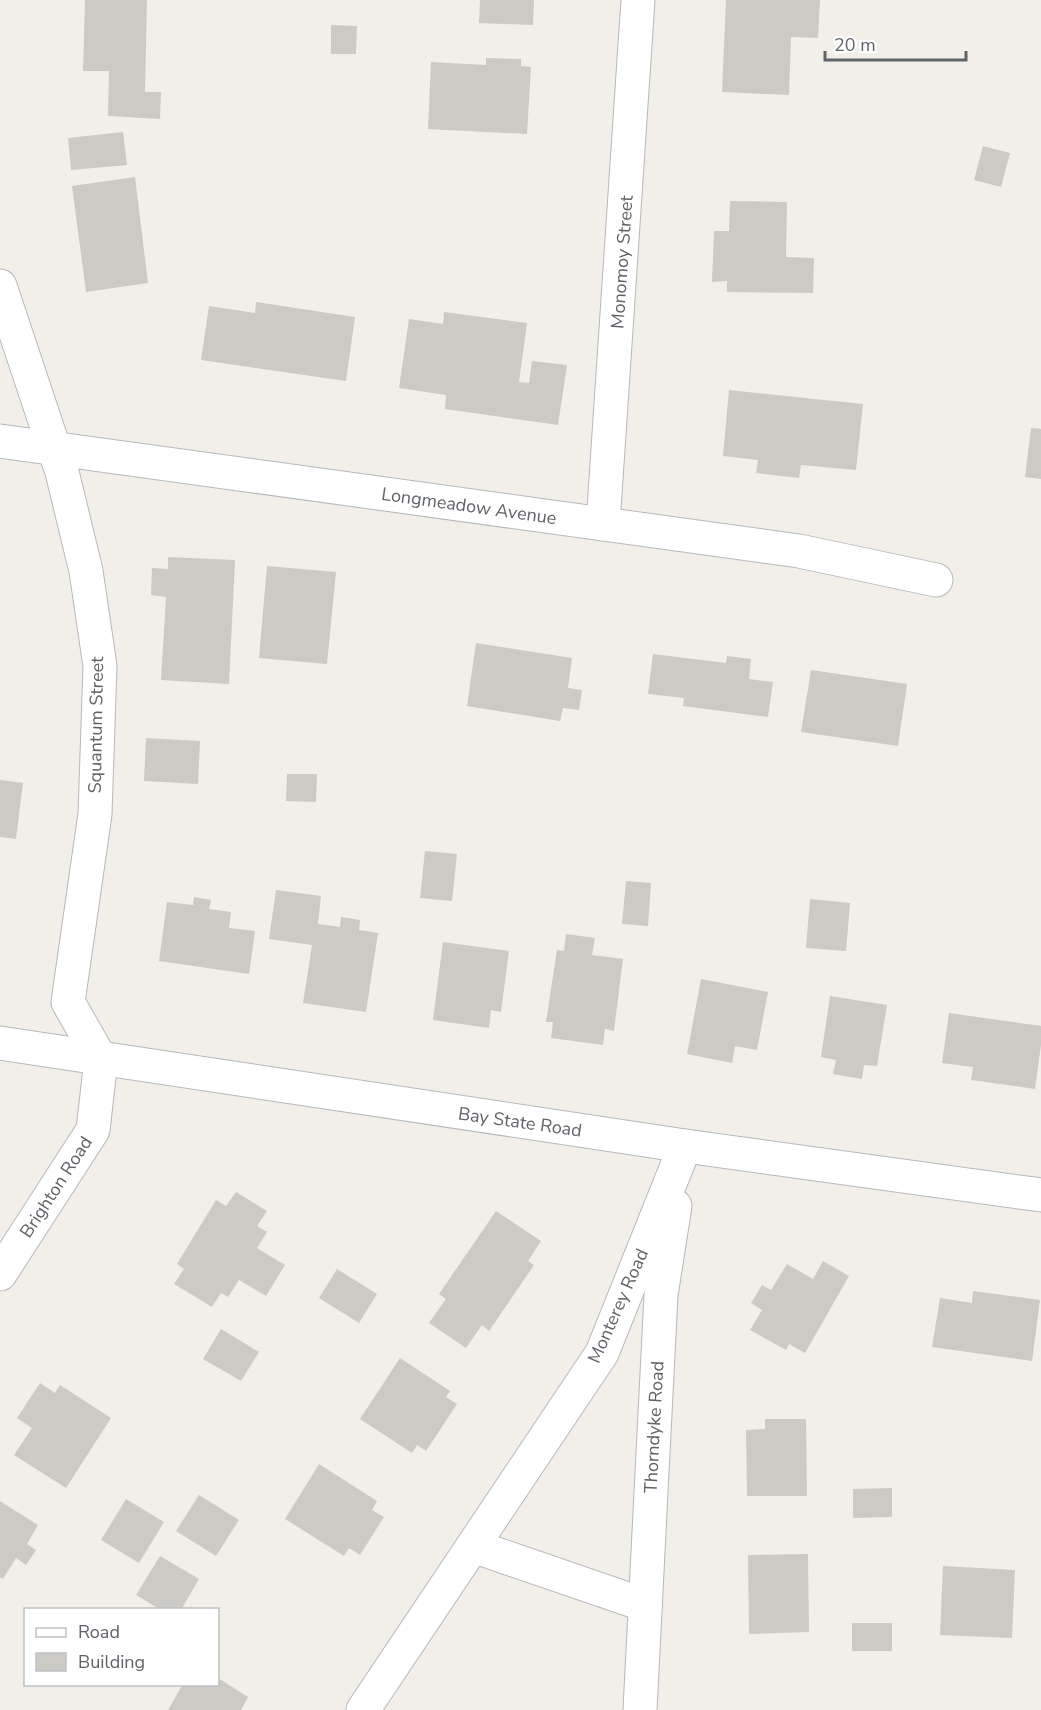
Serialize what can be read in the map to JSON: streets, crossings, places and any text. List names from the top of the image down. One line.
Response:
{"streets":{"street":["Monomoy Street","Longmeadow Avenue","Squantum Street","Bay State Road","Brighton Road","Monterey Road","Thorndyke Road"]},"crossings":[["Monomoy Street","Longmeadow Avenue"],["Longmeadow Avenue","Squantum Street"],["Squantum Street","Bay State Road"],["Squantum Street","Brighton Road"],["Bay State Road","Brighton Road"],["Bay State Road","Monterey Road"],["Bay State Road","Thorndyke Road"],["Monterey Road","Thorndyke Road"]],"legend":["Road","Building"],"scale_bar":"20 m"}
